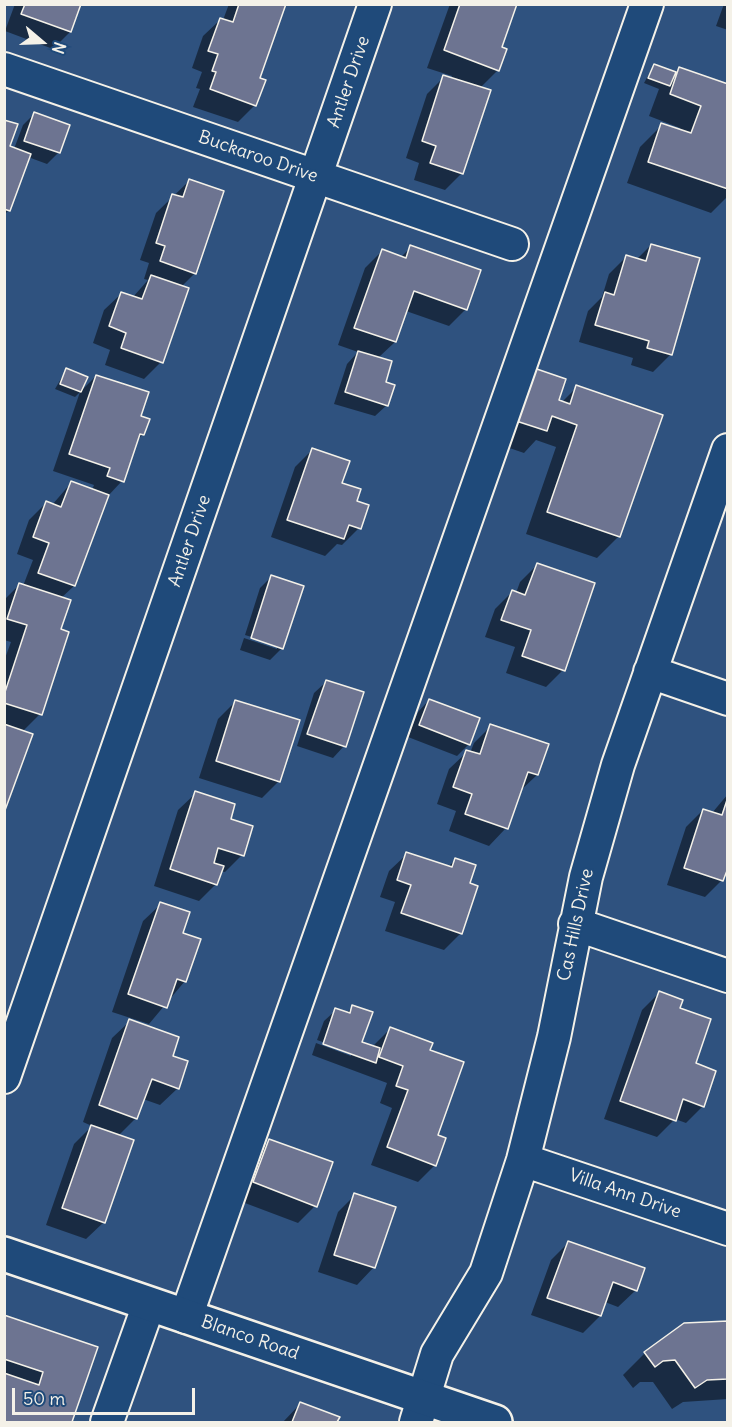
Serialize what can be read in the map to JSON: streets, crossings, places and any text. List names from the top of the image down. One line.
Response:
{"streets":{"main road":["Blanco Road"],"street":["Antler Drive","Buckaroo Drive","Cas Hills Drive","Villa Ann Drive"]},"crossings":[["Antler Drive","Buckaroo Drive"],["Cas Hills Drive","Villa Ann Drive"],["Cas Hills Drive","Blanco Road"]],"scale_bar":"50 m","north":"right"}
